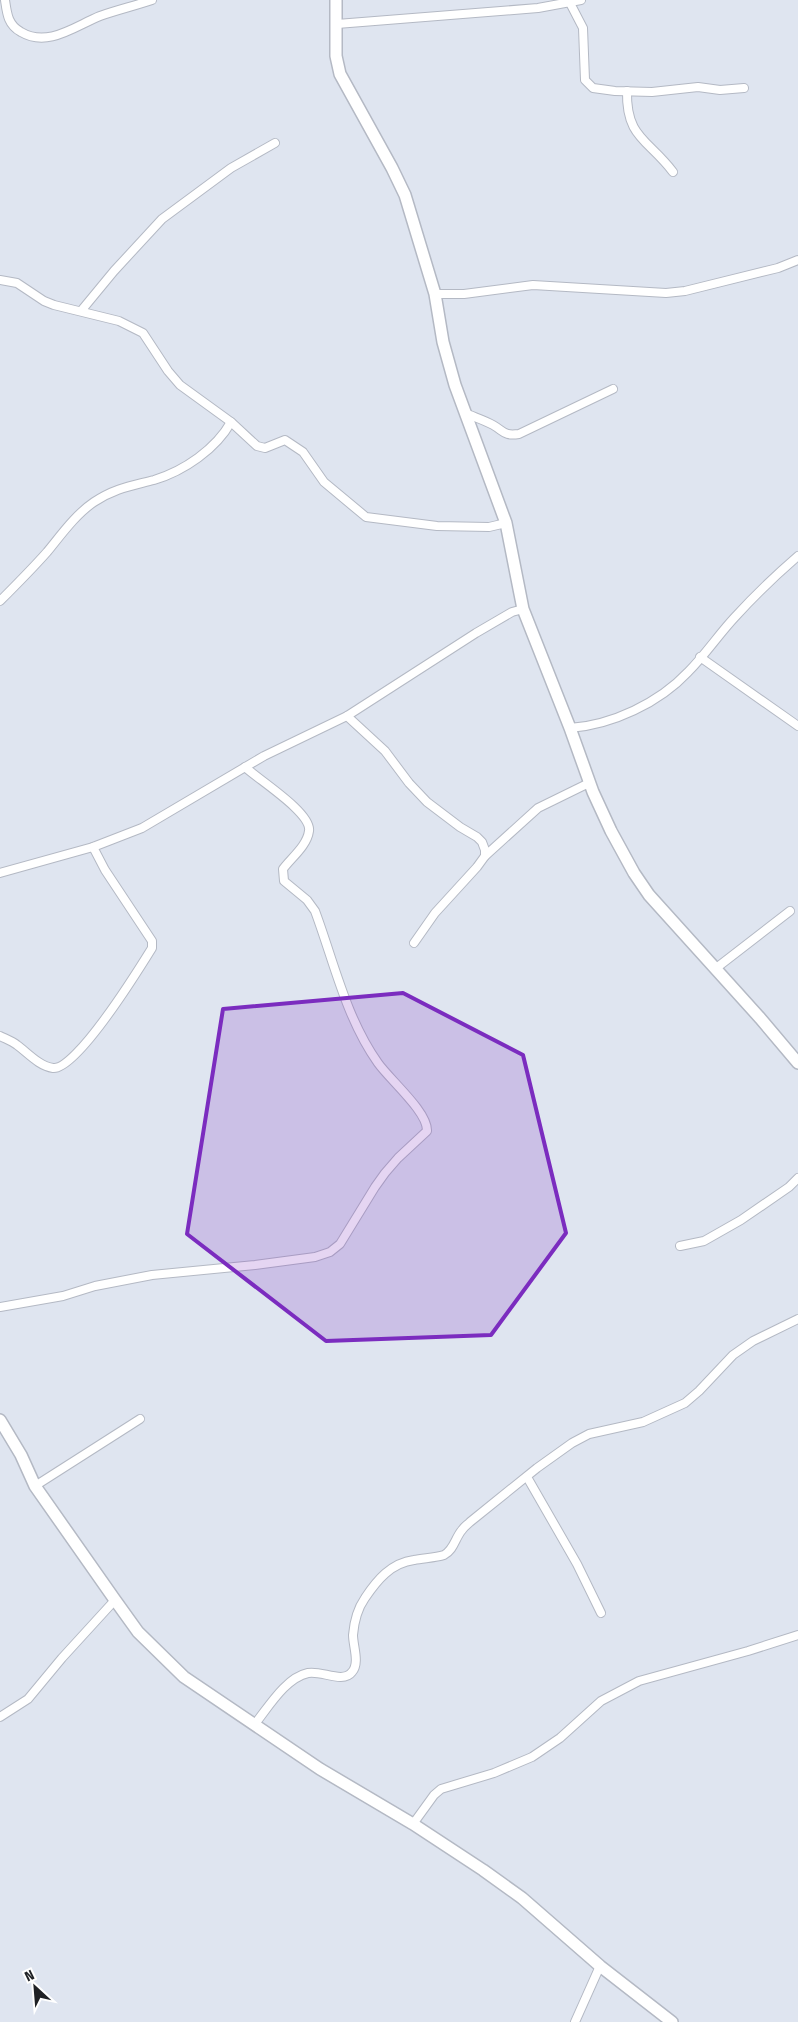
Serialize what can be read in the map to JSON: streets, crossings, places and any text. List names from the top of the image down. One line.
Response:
{"north":"top left"}
